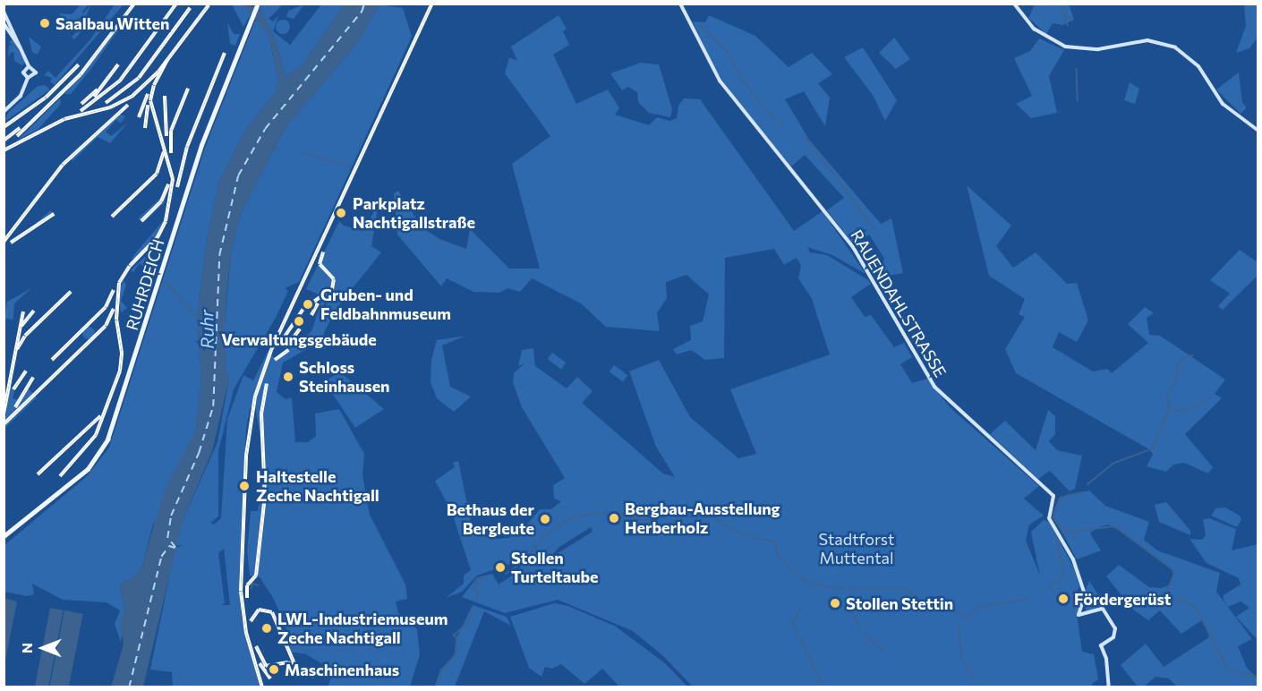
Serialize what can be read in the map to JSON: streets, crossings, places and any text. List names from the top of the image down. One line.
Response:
{"streets":{"main road":["RUHRDEICH"],"street":["RAUENDAHLSTRASSE"]},"water":["Ruhr"],"parks":["Stadtforst Muttental"],"places":["Saalbau Witten","Parkplatz Nachtigallstraße","Gruben- und Feldbahnmuseum","Verwaltungsgebäude","Schloss Steinhausen","Haltestelle Zeche Nachtigall","Bergbau-Ausstellung Herberholz","Bethaus der Bergleute","Stollen Turteltaube","Fördergerüst","Stollen Stettin","LWL-Industriemuseum Zeche Nachtigall","Maschinenhaus"],"north":"left"}
